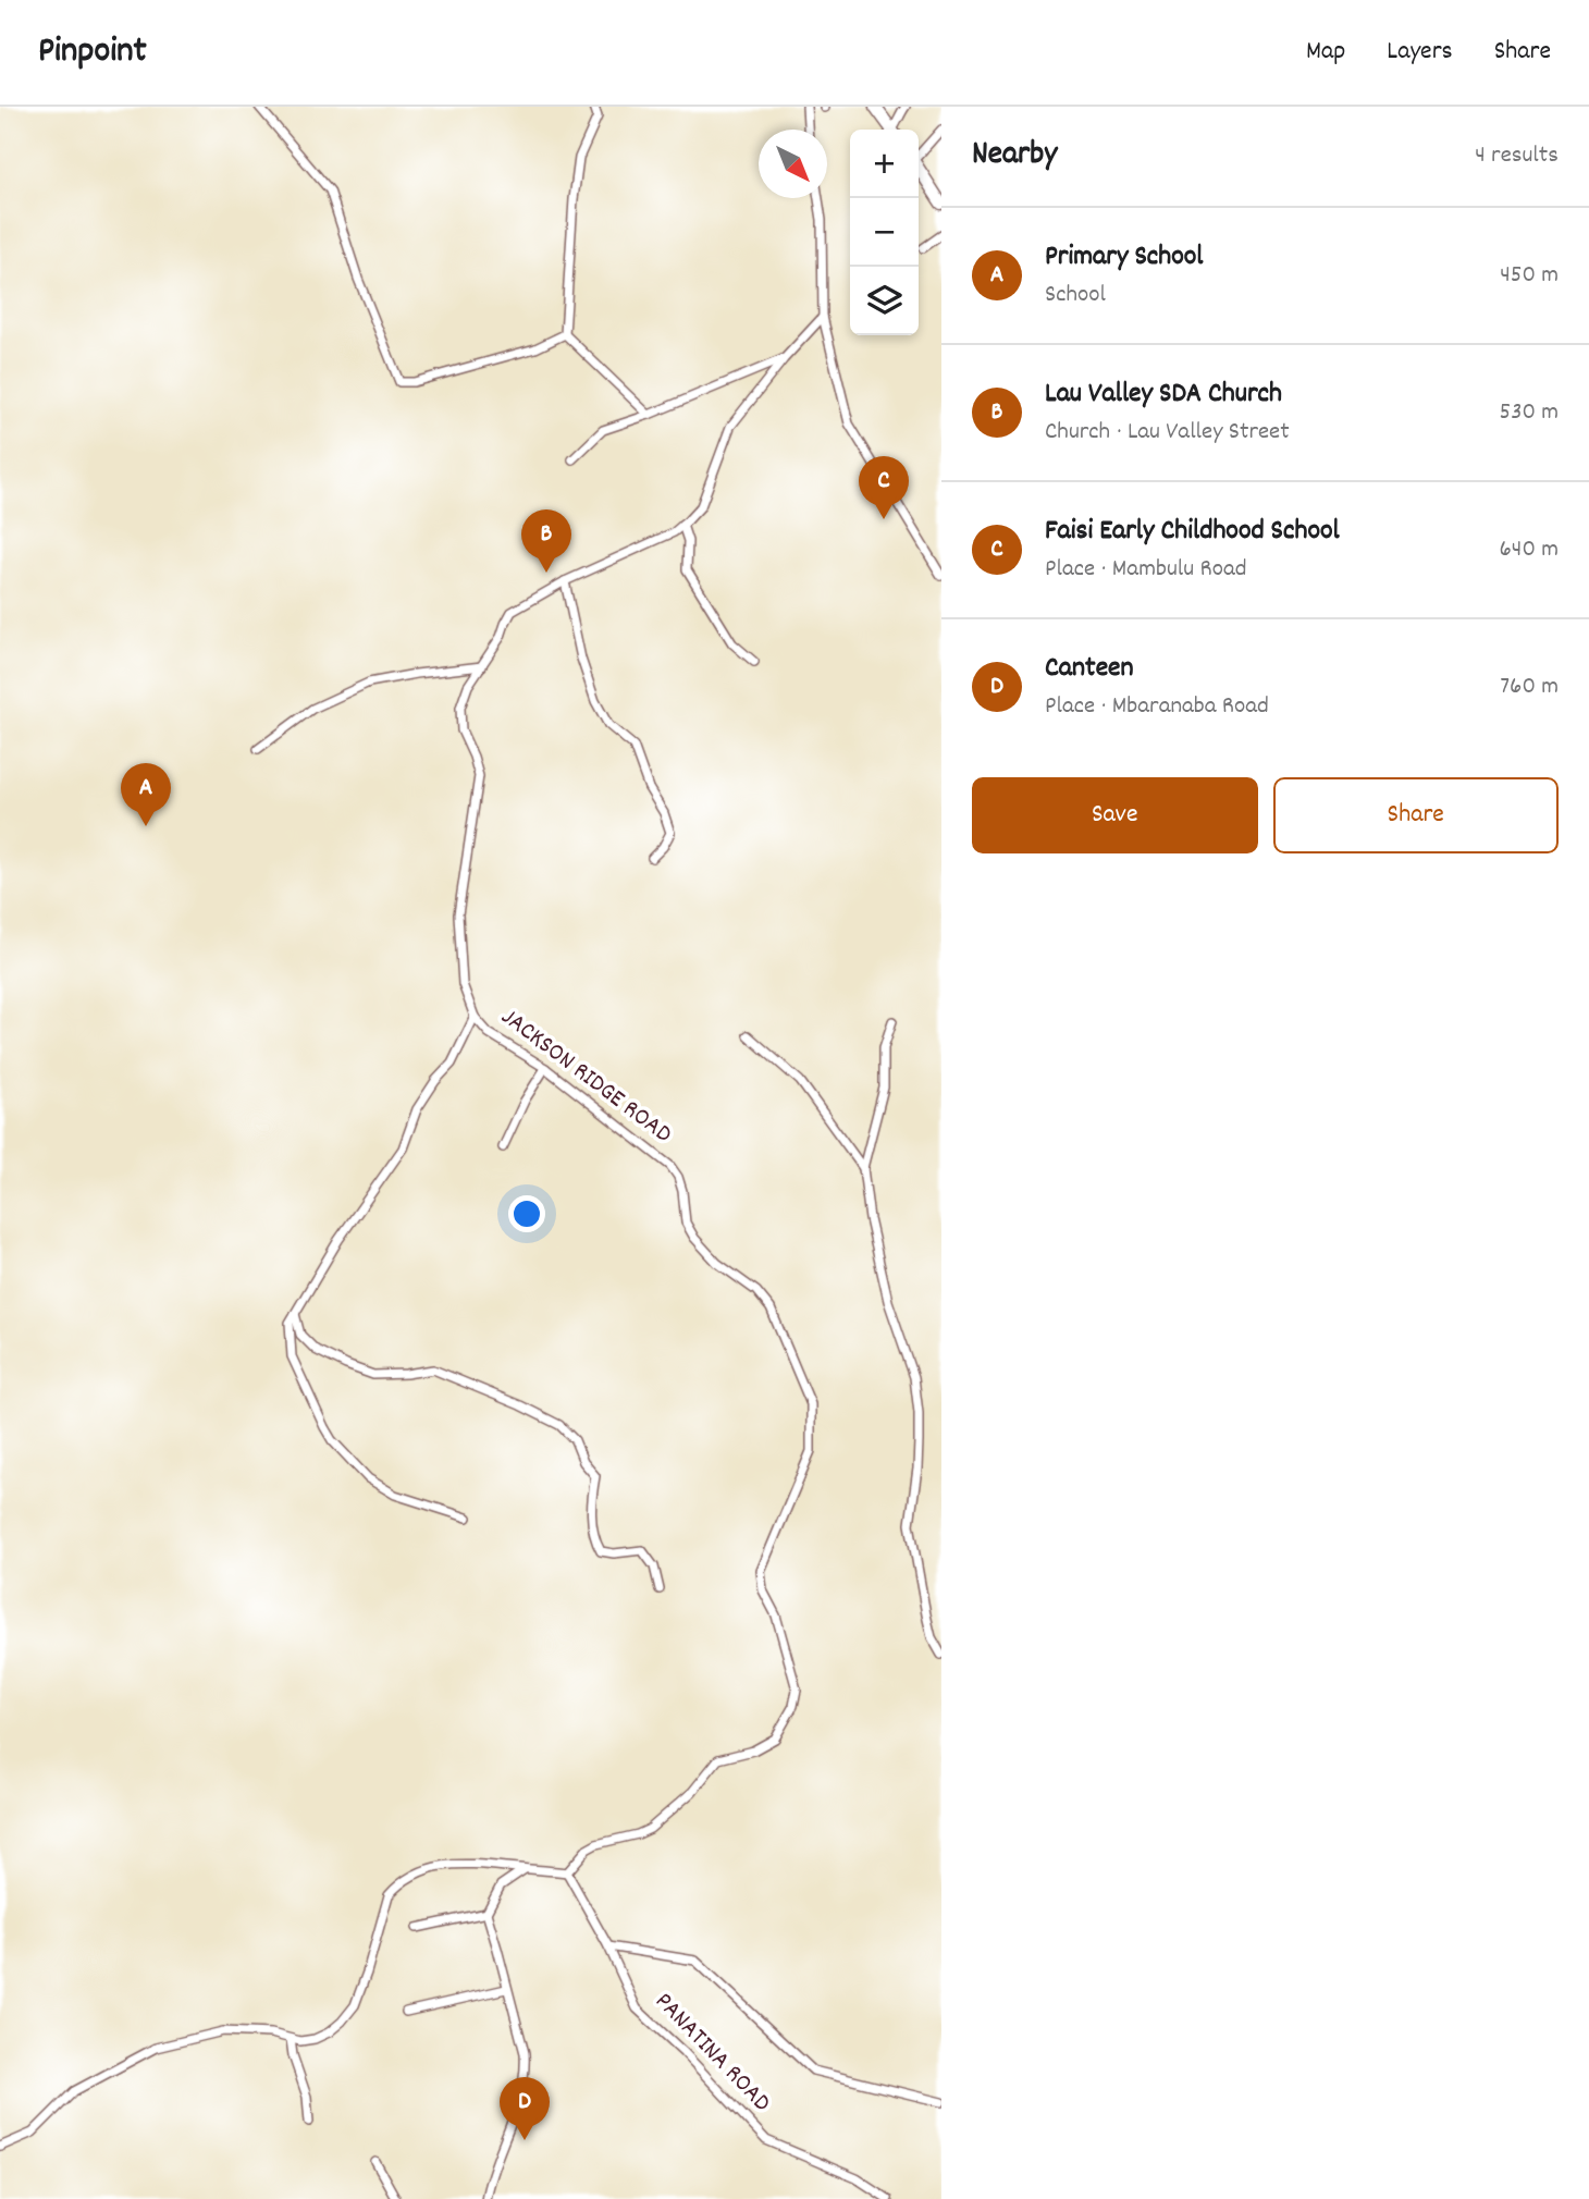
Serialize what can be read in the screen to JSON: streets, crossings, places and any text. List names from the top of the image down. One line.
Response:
{"streets":{"street":["JACKSON RIDGE ROAD","PANATINA ROAD"]},"crossings":[["JACKSON RIDGE ROAD","PANATINA ROAD"]],"north":"bottom right","page":{"header":"Pinpoint","nav":["Map","Layers","Share"],"heading":["Nearby","4 results"],"map_buttons":["+","−"],"list":[{"mark":"A","name":"Primary School","note":"School","value":"450 m"},{"mark":"B","name":"Lau Valley SDA Church","note":"Church · Lau Valley Street","value":"530 m"},{"mark":"C","name":"Faisi Early Childhood School","note":"Place · Mambulu Road","value":"640 m"},{"mark":"D","name":"Canteen","note":"Place · Mbaranaba Road","value":"760 m"}],"pins":["C","B","A","D"],"buttons":["Save","Share"]}}
